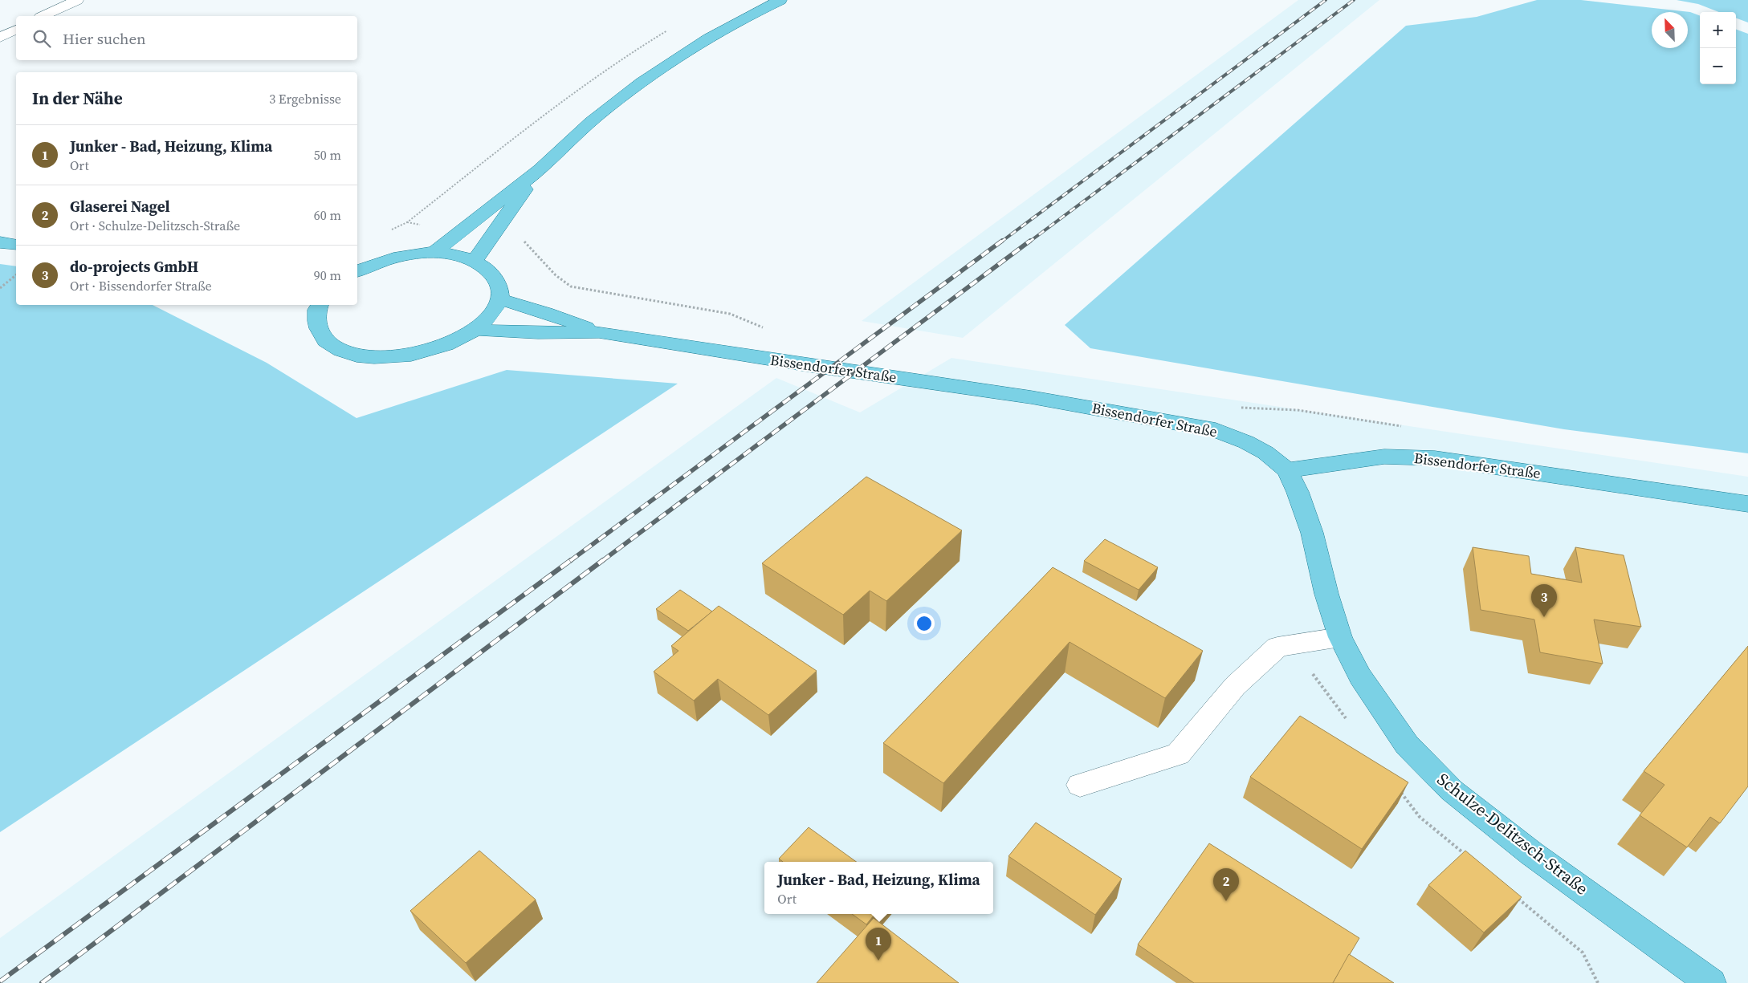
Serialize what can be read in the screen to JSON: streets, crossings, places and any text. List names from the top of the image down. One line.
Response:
{"streets":{"main road":["Bissendorfer Straße","Schulze-Delitzsch-Straße"]},"crossings":[["Bissendorfer Straße","Schulze-Delitzsch-Straße"]],"north":"top left","page":{"map_buttons":["+","−"],"search":"Hier suchen","heading":["In der Nähe","3 Ergebnisse"],"list":[{"mark":"1","name":"Junker - Bad, Heizung, Klima","note":"Ort","value":"50 m"},{"mark":"2","name":"Glaserei Nagel","note":"Ort · Schulze-Delitzsch-Straße","value":"60 m"},{"mark":"3","name":"do-projects GmbH","note":"Ort · Bissendorfer Straße","value":"90 m"}],"pins":["3","2","1"],"popup":["Junker - Bad, Heizung, Klima","Ort"]}}
